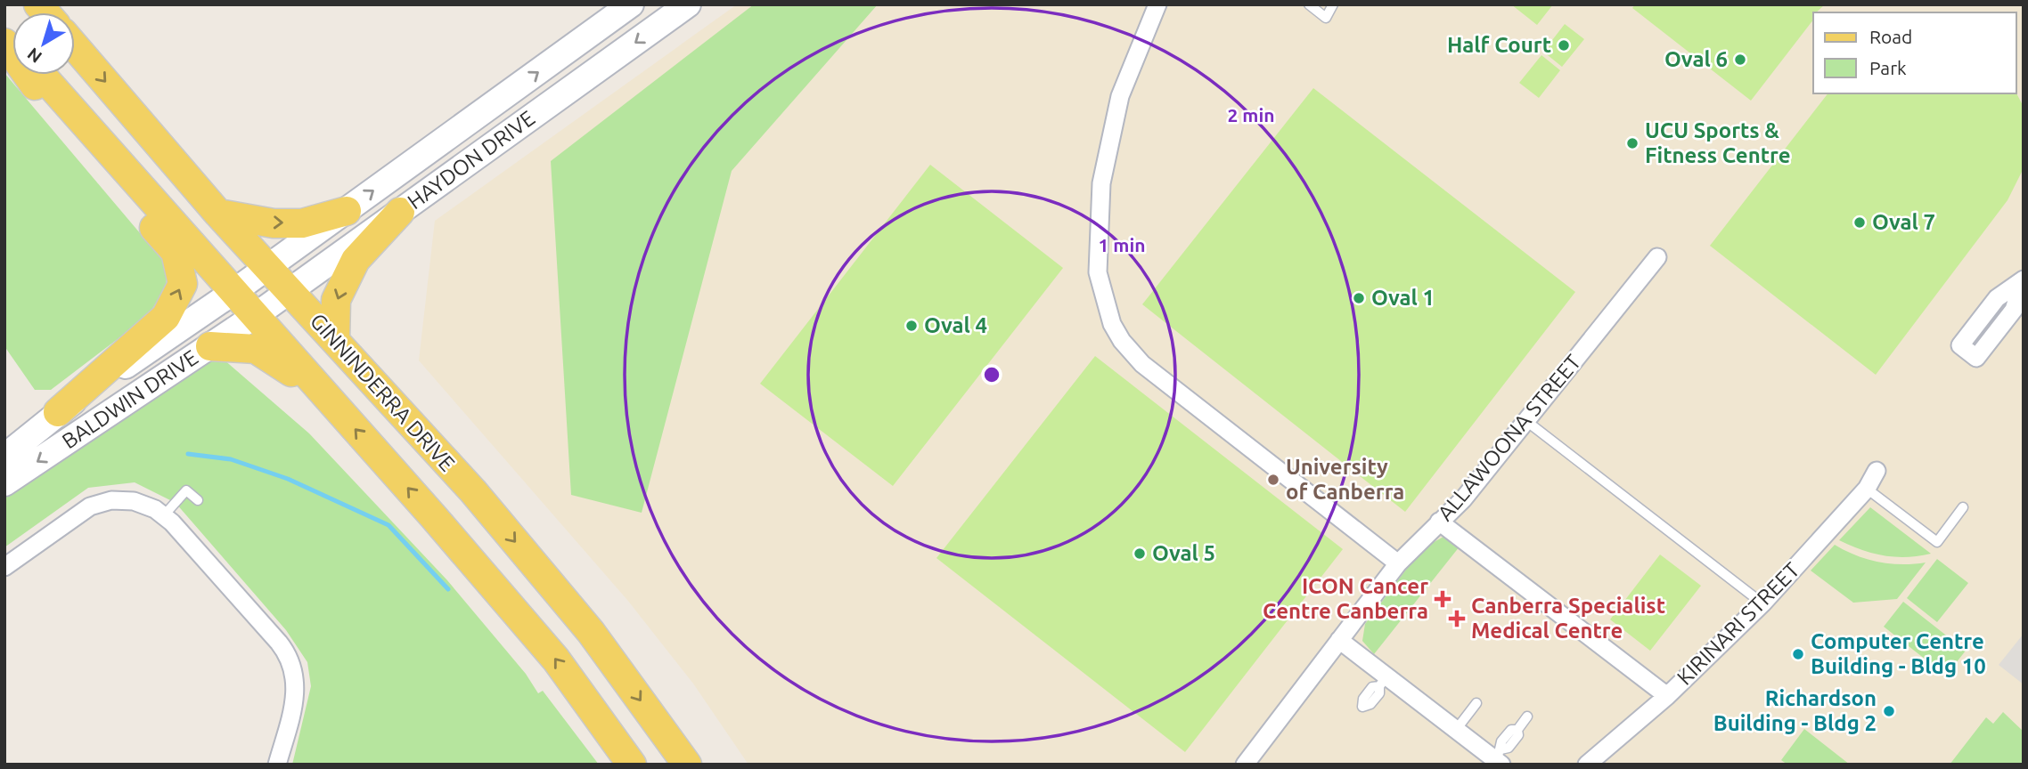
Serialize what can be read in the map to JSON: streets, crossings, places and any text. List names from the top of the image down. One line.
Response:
{"streets":{"main road":["HAYDON DRIVE","GINNINDERRA DRIVE","BALDWIN DRIVE"],"street":["ALLAWOONA STREET","KIRINARI STREET"]},"crossings":[["HAYDON DRIVE","GINNINDERRA DRIVE"],["HAYDON DRIVE","BALDWIN DRIVE"],["GINNINDERRA DRIVE","BALDWIN DRIVE"]],"places":{"other":["Half Court","Oval 6","UCU Sports & Fitness Centre","Oval 7","Oval 1","Oval 4","University of Canberra","Oval 5","Computer Centre Building - Bldg 10","Richardson Building - Bldg 2"],"health":["ICON Cancer Centre Canberra","Canberra Specialist Medical Centre"]},"legend":["Road","Park"],"north":"bottom left","rings":["2 min","1 min"]}
